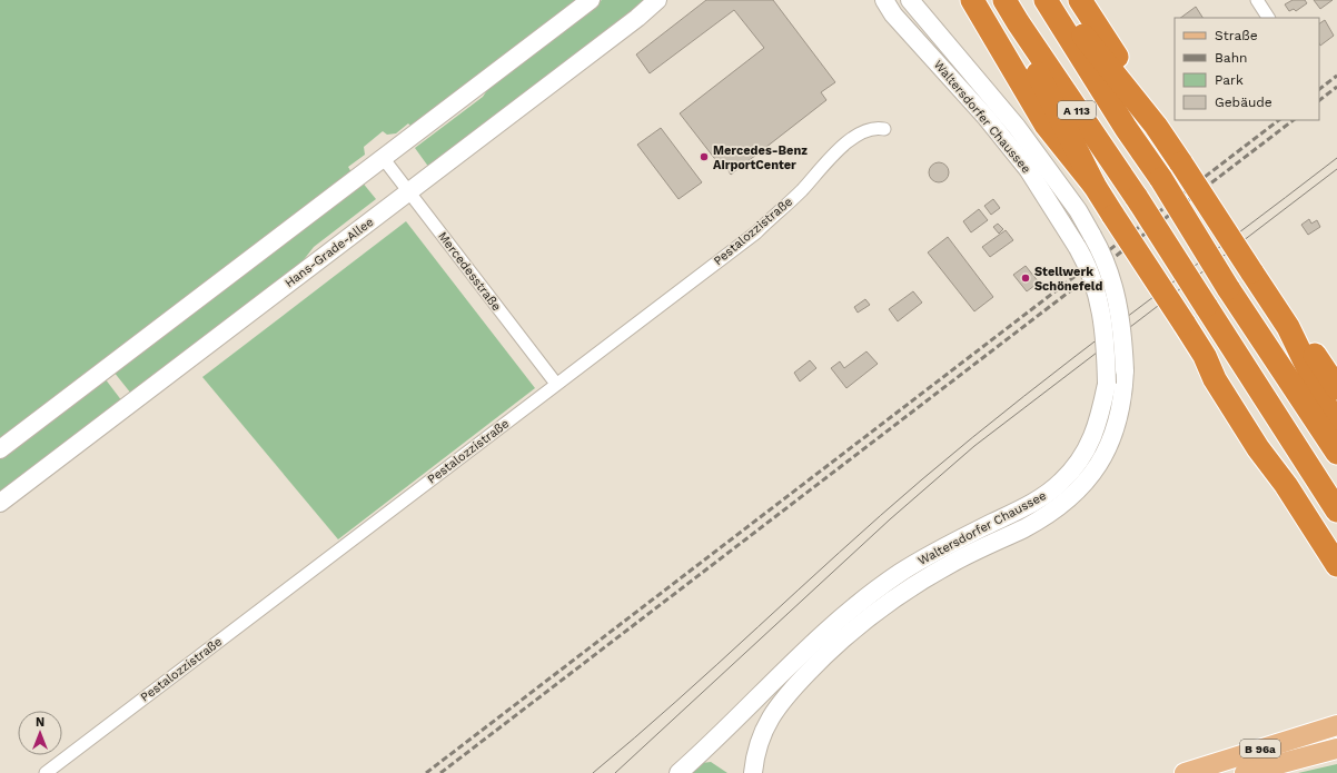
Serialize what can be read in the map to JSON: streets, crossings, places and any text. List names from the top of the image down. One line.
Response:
{"streets":{"highway":["A 113"],"main road":["Waltersdorfer Chaussee","Hans-Grade-Allee","B 96a"],"street":["Pestalozzistraße","Mercedesstraße"]},"crossings":[["Pestalozzistraße","Mercedesstraße"],["Hans-Grade-Allee","Mercedesstraße"]],"places":["Mercedes-Benz AirportCenter","Stellwerk Schönefeld"],"legend":["Straße","Bahn","Park","Gebäude"],"north":"top"}
